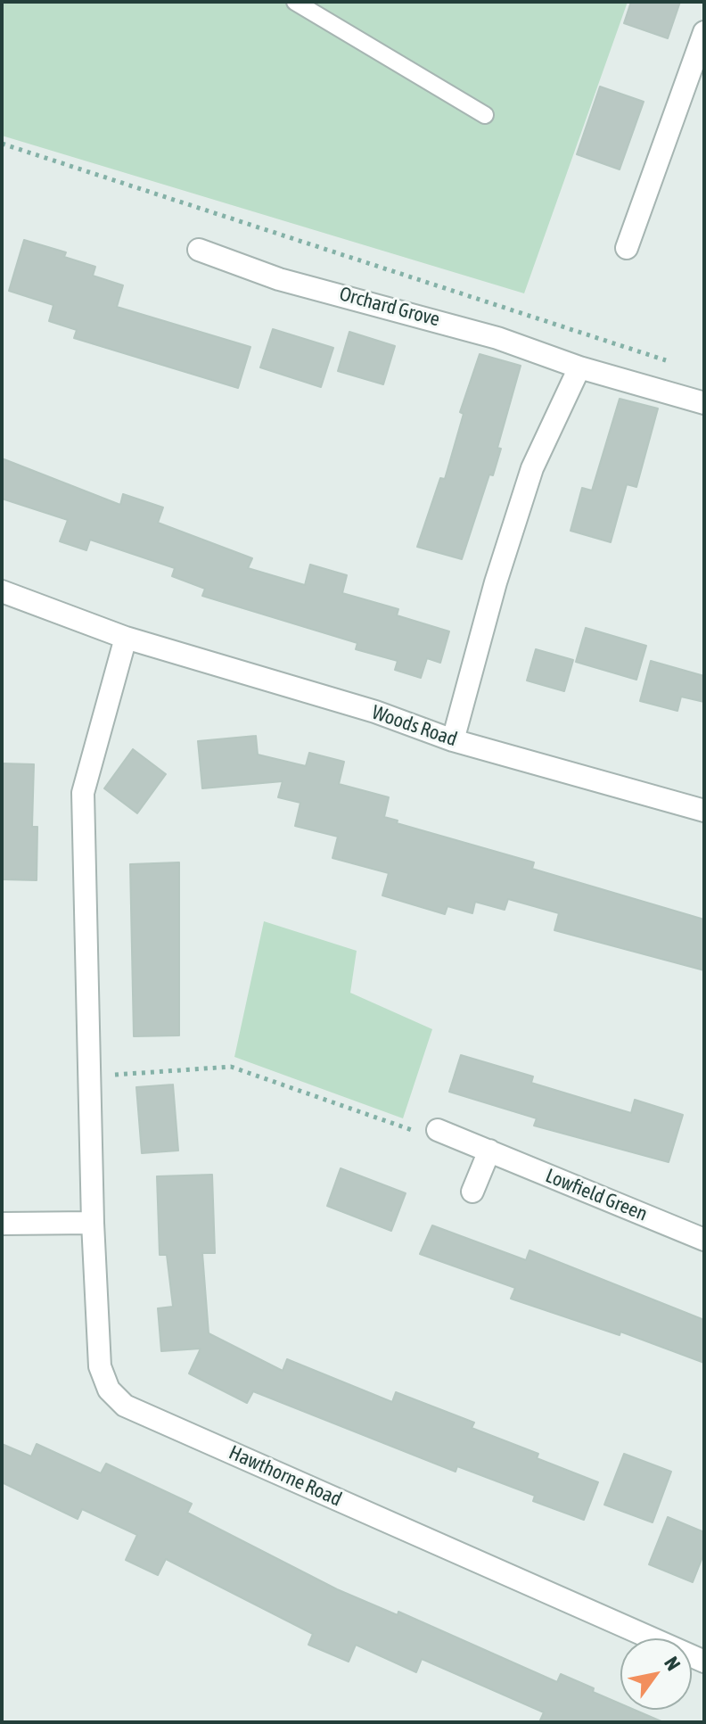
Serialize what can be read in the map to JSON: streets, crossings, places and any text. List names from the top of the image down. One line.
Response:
{"streets":{"street":["Orchard Grove","Woods Road","Lowfield Green","Hawthorne Road"]},"north":"top right"}
